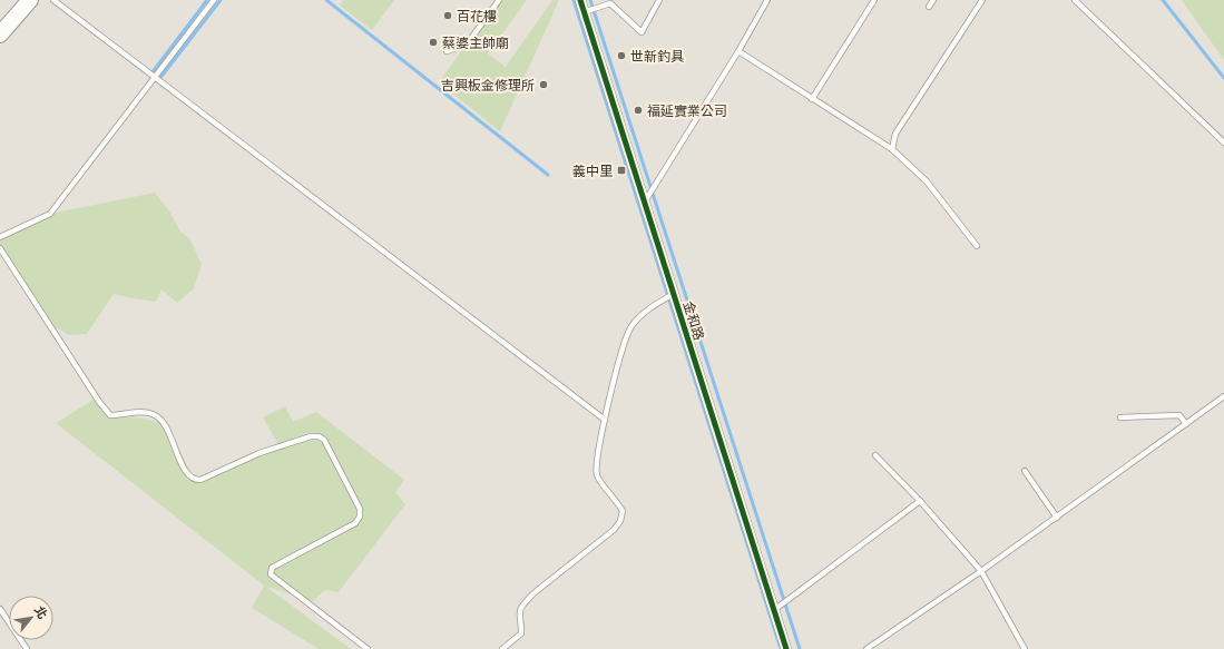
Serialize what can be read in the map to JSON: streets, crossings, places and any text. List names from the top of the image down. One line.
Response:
{"streets":{"street":["金和路"]},"places":{"other":["百花樓","蔡婆主帥廟","世新釣具","吉興板金修理所","福延實業公司"],"transit":["義中里"]},"north":"top right"}
